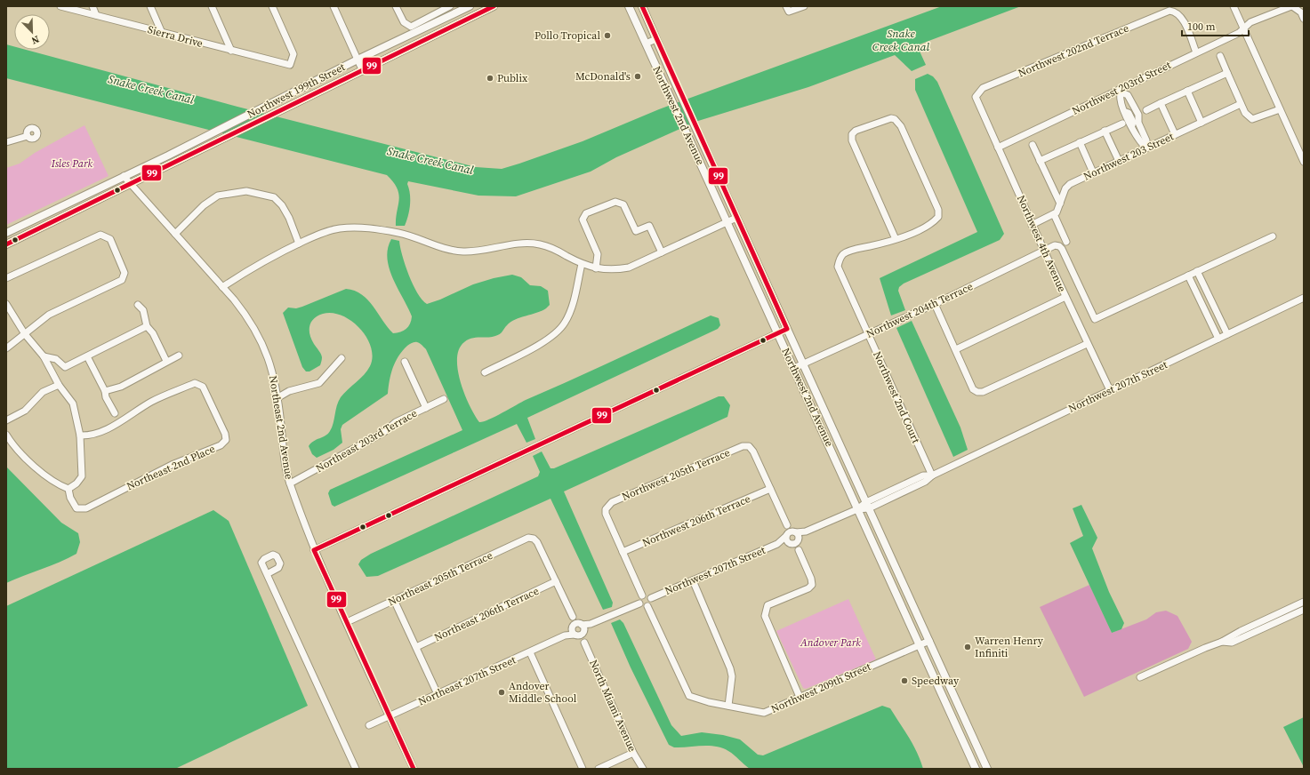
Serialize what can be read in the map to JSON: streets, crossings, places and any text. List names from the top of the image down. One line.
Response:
{"streets":{"main road":["Northwest 199th Street","Northwest 2nd Avenue"],"street":["Sierra Drive","Northwest 202nd Terrace","Northwest 203rd Street","Northwest 203 Street","Northwest 4th Avenue","Northwest 204th Terrace","Northwest 207th Street","Northwest 2nd Court","Northeast 2nd Avenue","Northeast 203rd Terrace","Northeast 2nd Place","Northwest 205th Terrace","Northwest 206th Terrace","Northeast 205th Terrace","Northeast 206th Terrace","Northeast 207th Street","Northwest 209th Street","North Miami Avenue"]},"crossings":[["Northwest 202nd Terrace","Northwest 203rd Street"],["Northwest 202nd Terrace","Northwest 4th Avenue"],["Northwest 203rd Street","Northwest 4th Avenue"],["Northwest 199th Street","Northeast 2nd Avenue"],["Northwest 2nd Avenue","Northwest 204th Terrace"],["Northwest 2nd Avenue","Northwest 207th Street"],["Northwest 2nd Avenue","Northwest 209th Street"],["Northwest 4th Avenue","Northwest 204th Terrace"],["Northwest 4th Avenue","Northwest 207th Street"],["Northwest 204th Terrace","Northwest 2nd Court"],["Northwest 207th Street","Northwest 2nd Court"],["Northwest 207th Street","Northwest 209th Street"],["Northeast 2nd Avenue","Northeast 203rd Terrace"],["Northeast 2nd Avenue","Northeast 205th Terrace"],["Northeast 2nd Avenue","Northeast 207th Street"],["Northwest 205th Terrace","Northwest 206th Terrace"],["Northeast 205th Terrace","North Miami Avenue"],["Northeast 206th Terrace","North Miami Avenue"],["Northeast 207th Street","North Miami Avenue"]],"water":["Snake Creek Canal"],"parks":["Isles Park","Andover Park"],"places":["Pollo Tropical","McDonald's","Publix","Warren Henry Infiniti","Speedway","Andover Middle School"],"lines":["transit line 99"],"scale_bar":"100 m","north":"bottom right"}
